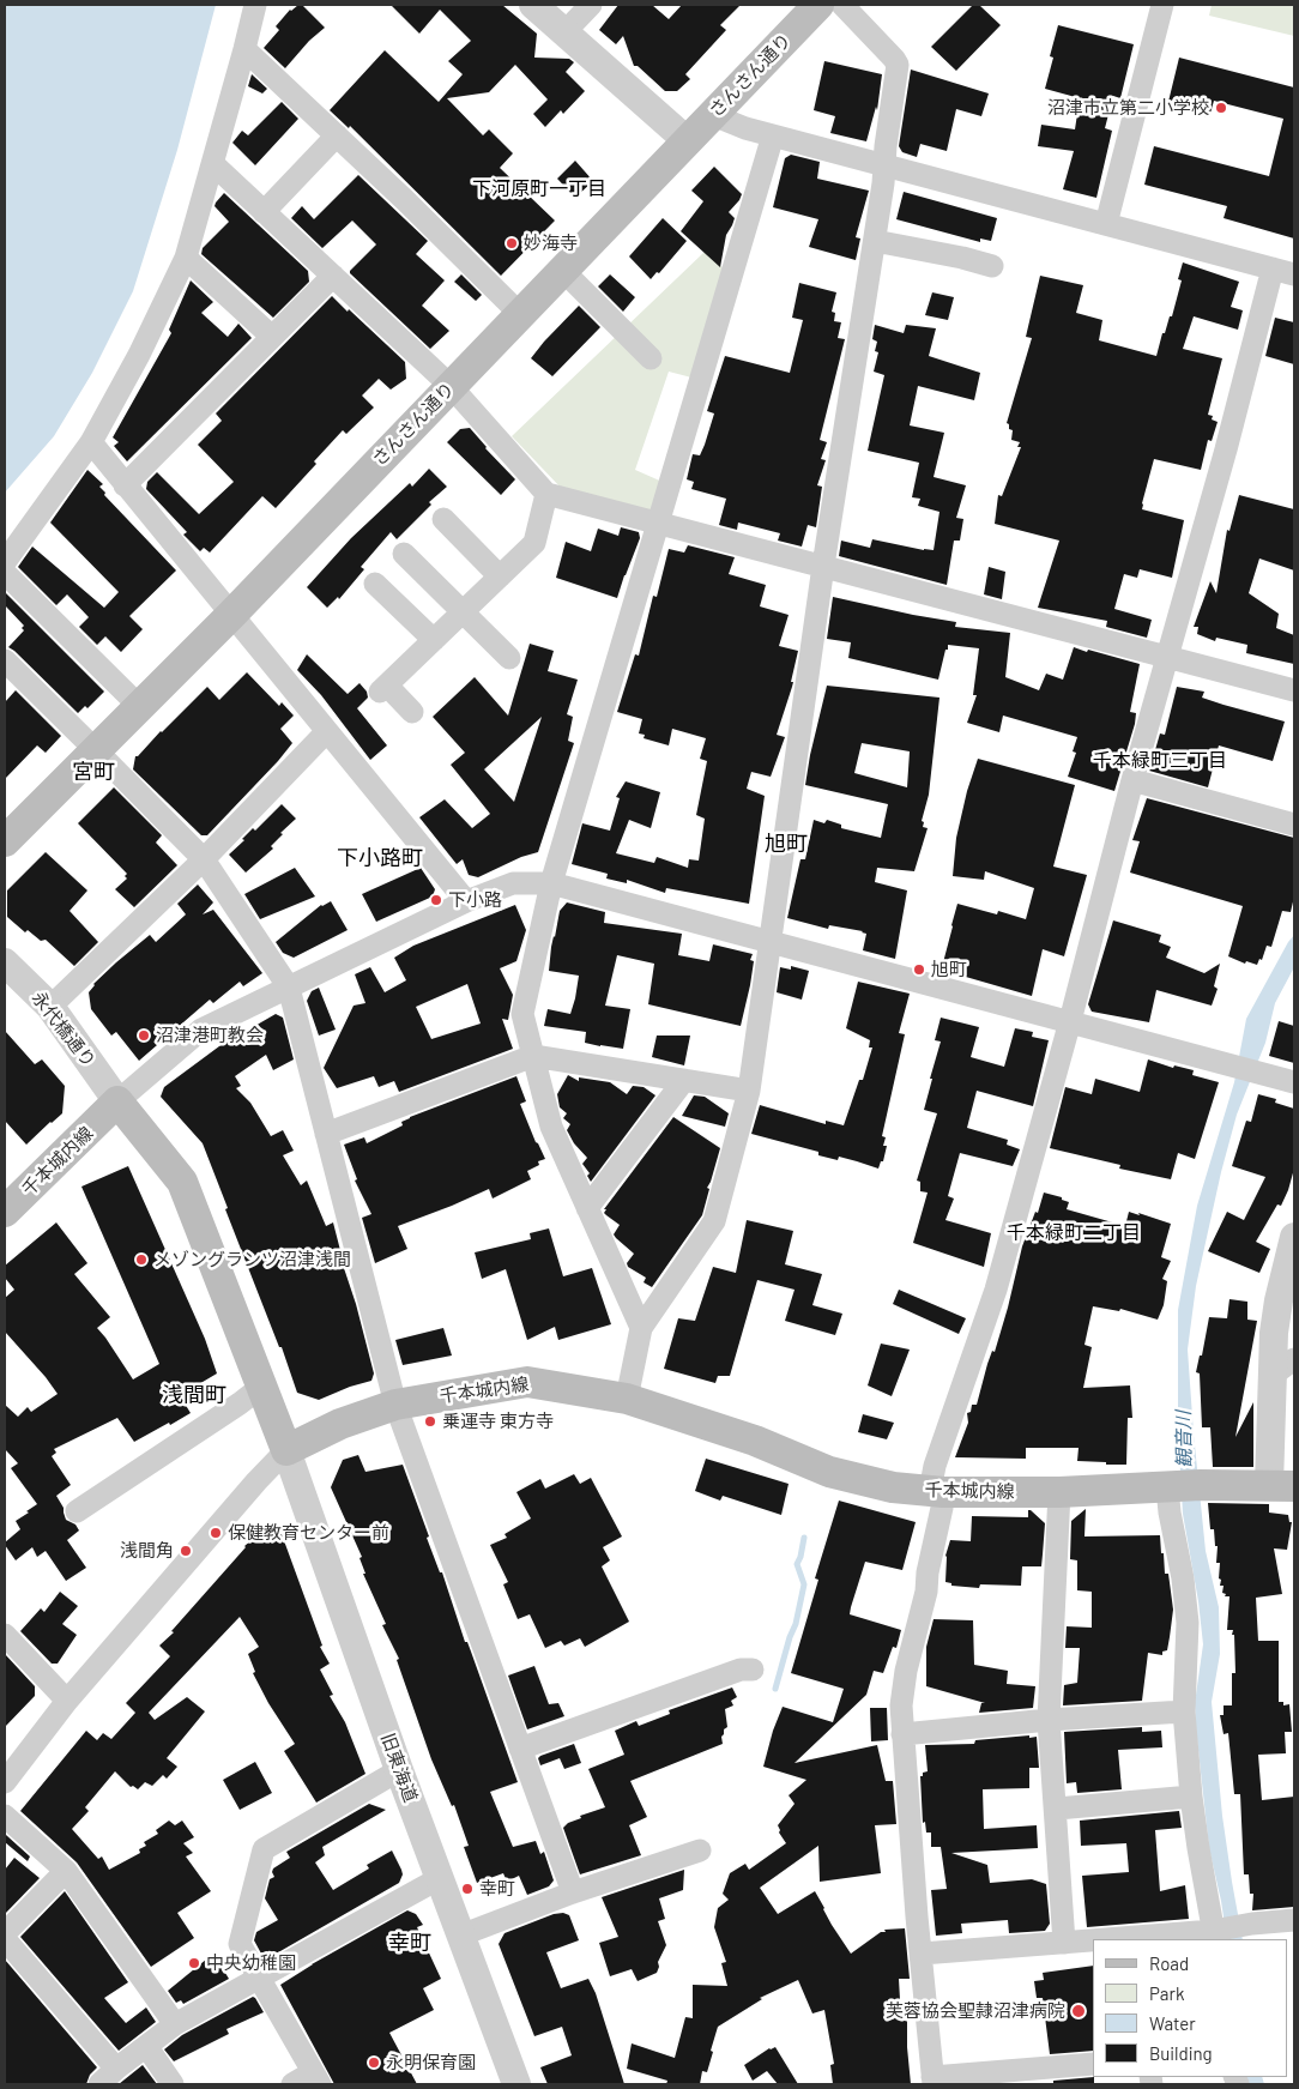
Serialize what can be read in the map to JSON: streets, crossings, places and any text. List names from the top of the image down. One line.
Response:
{"streets":{"main road":["さんさん通り","千本城内線"],"street":["永代橋通り","旧東海道"]},"crossings":[["永代橋通り","千本城内線"],["千本城内線","旧東海道"]],"districts":["下河原町一丁目","千本緑町三丁目","宮町","旭町","下小路町","千本緑町二丁目","浅間町","幸町"],"water":["観音川"],"places":["沼津市立第二小学校","妙海寺","下小路","旭町","沼津港町教会","メゾングランツ沼津浅間","乗運寺 東方寺","保健教育センター前","浅間角","幸町","中央幼稚園","芙蓉協会聖隷沼津病院","永明保育園"],"legend":["Road","Park","Water","Building"]}
